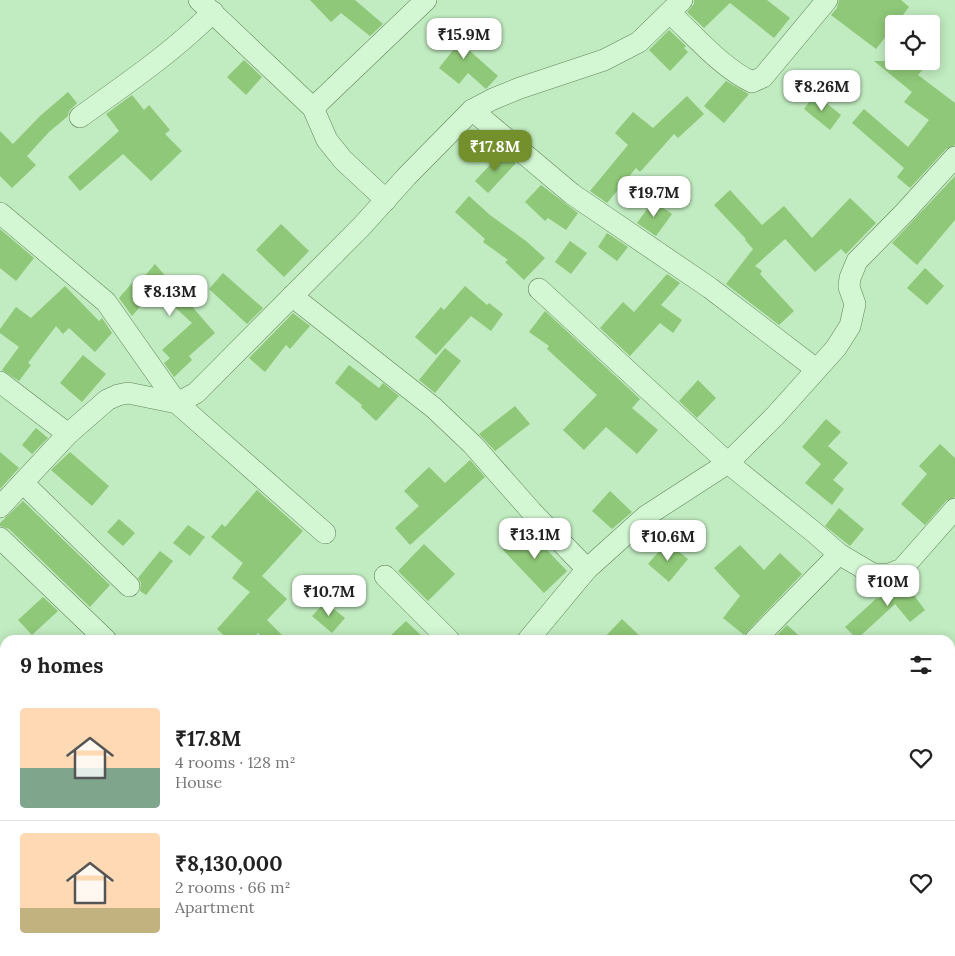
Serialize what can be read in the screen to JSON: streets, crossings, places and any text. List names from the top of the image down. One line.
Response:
{"page":{"price":["₹15.9M","₹8.26M","₹17.8M","₹19.7M","₹8.13M","₹13.1M","₹10.6M","₹10M","₹10.7M"],"heading":"9 homes","list":[{"name":"₹17.8M","note":"4 rooms · 128 m² · House"},{"name":"₹8,130,000","note":"2 rooms · 66 m² · Apartment"}]}}
